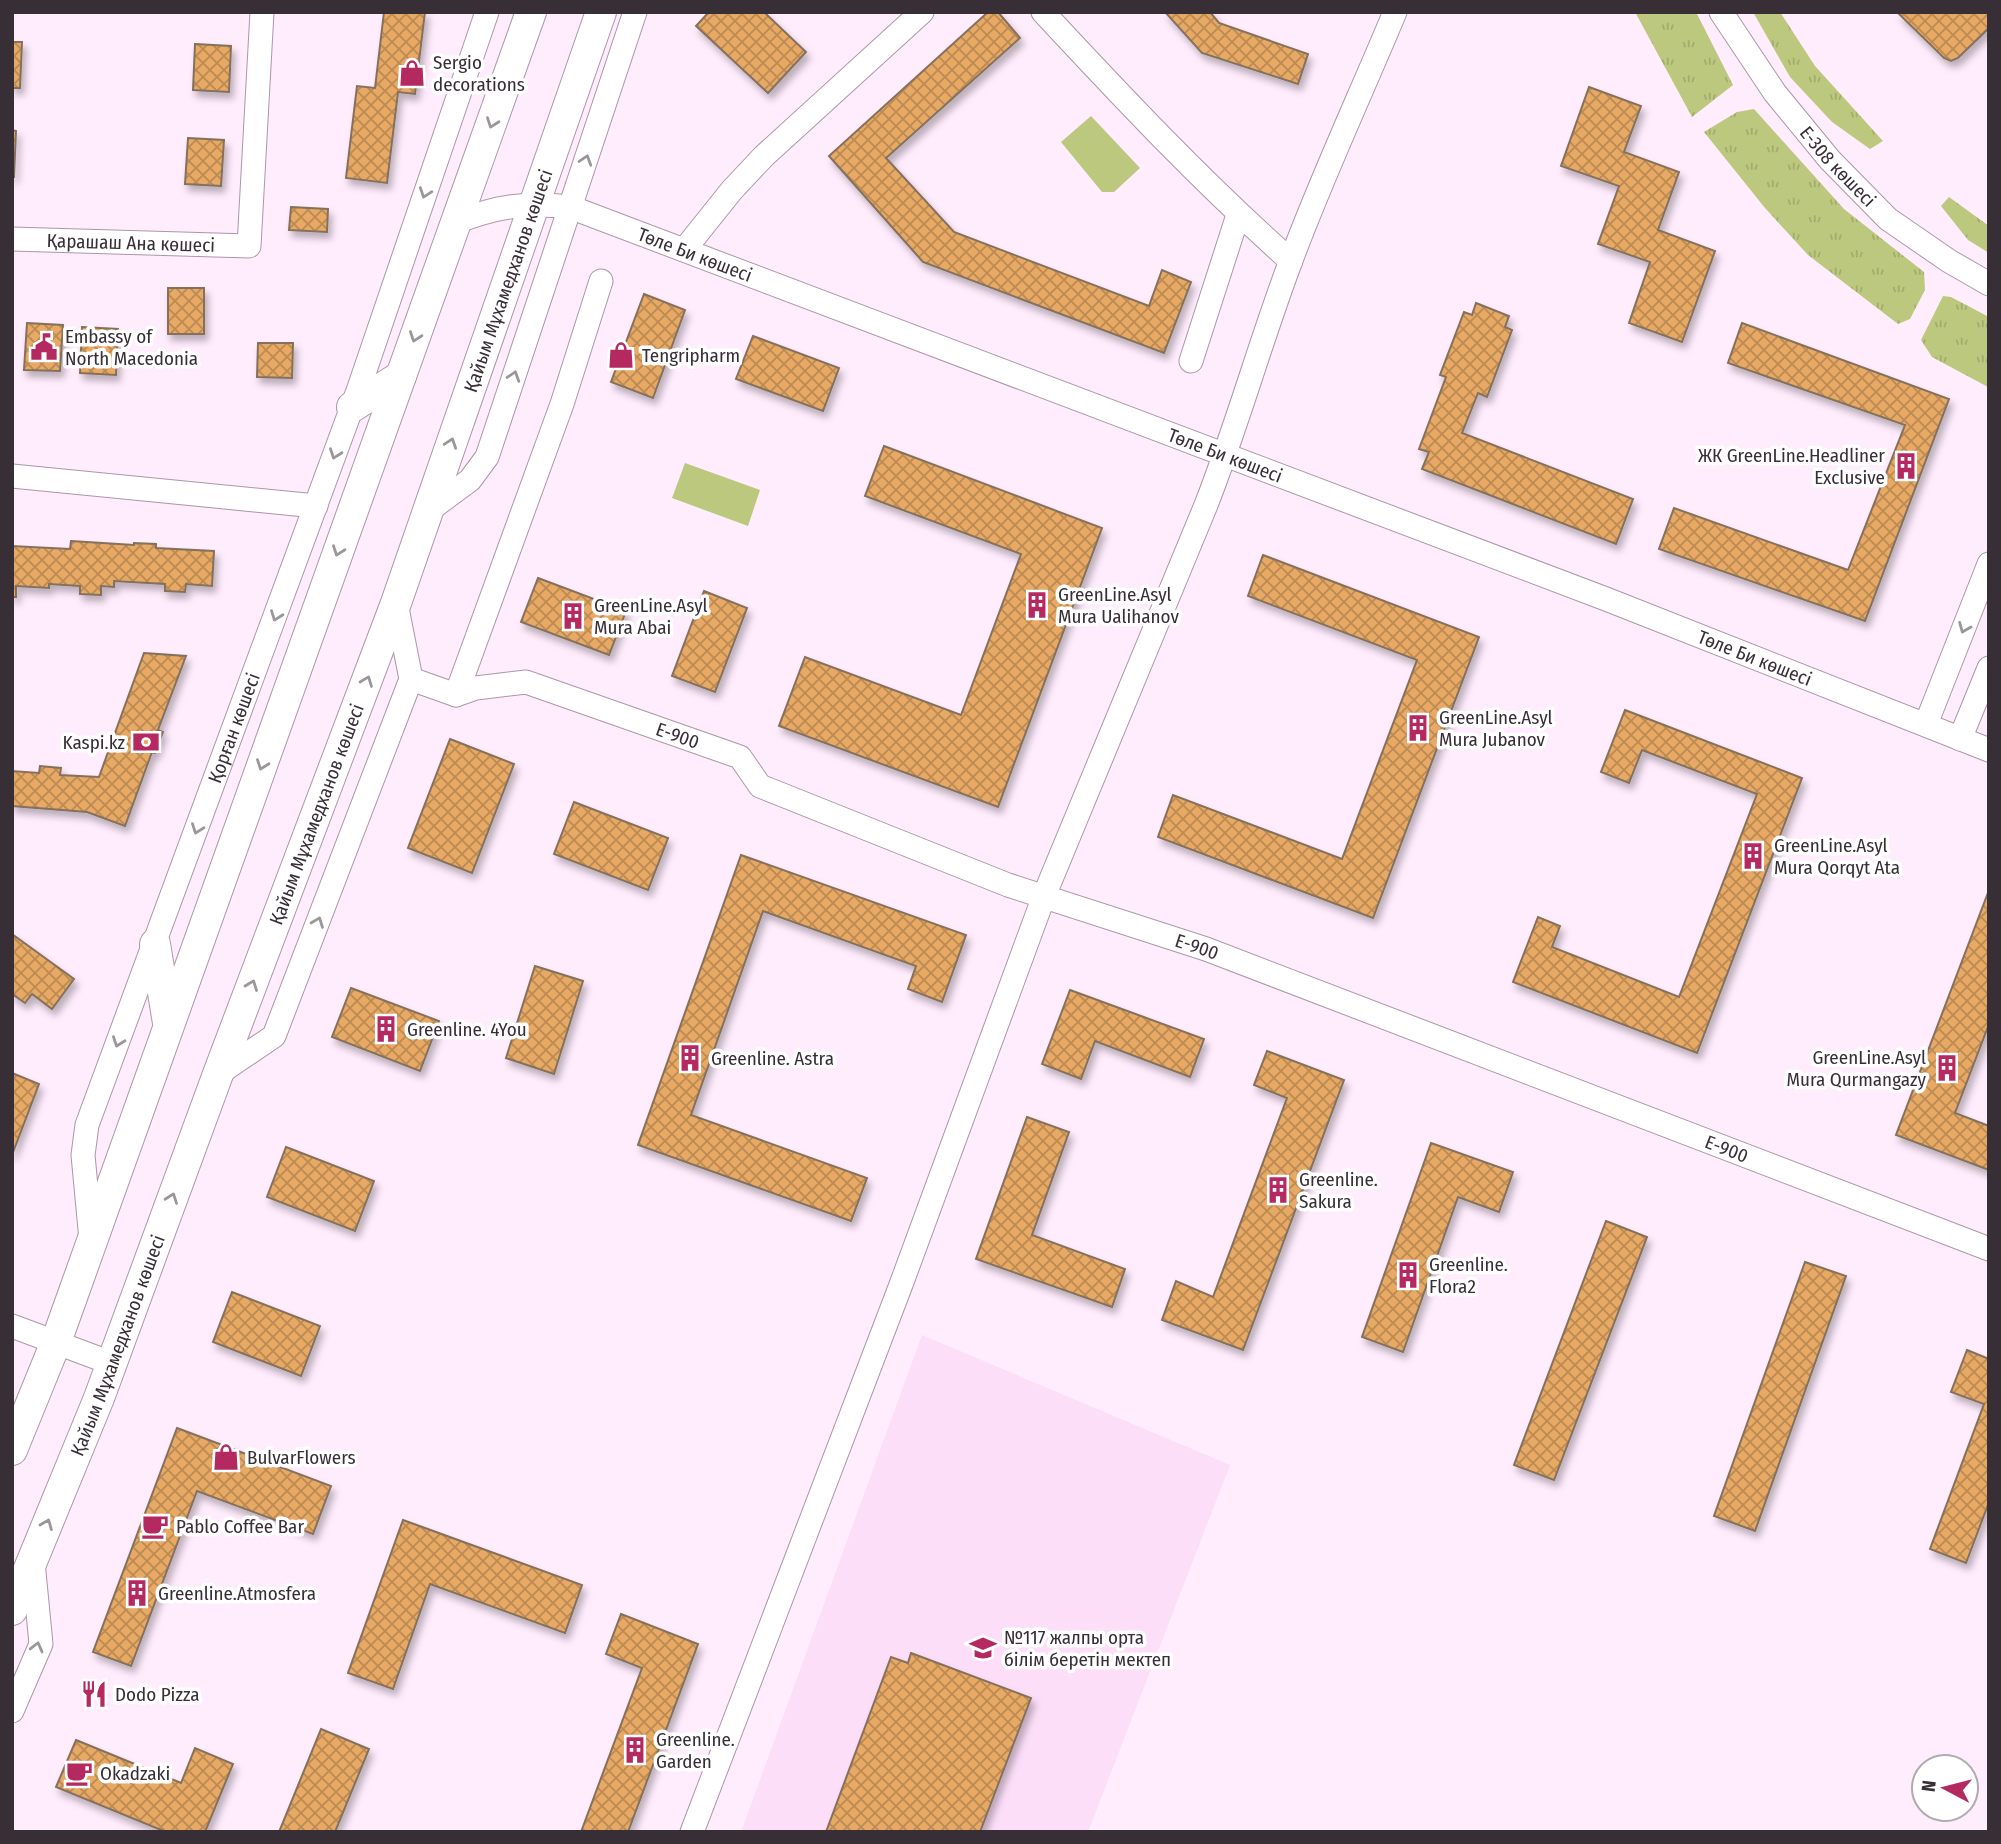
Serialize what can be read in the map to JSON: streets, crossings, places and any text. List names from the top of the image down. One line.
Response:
{"streets":{"main road":["Қайым Мұхамедханов көшесі"],"street":["Е-308 көшесі","Қарашаш Ана көшесі","Төле Би көшесі","Қорған көшесі","E-900"]},"crossings":[["Төле Би көшесі","Қайым Мұхамедханов көшесі"]],"places":{"shop":["Sergio decorations","Tengripharm","BulvarFlowers"],"public building":["Embassy of North Macedonia"],"building":["ЖК GreenLine.Headliner Exclusive","GreenLine.Asyl Mura Ualihanov","GreenLine.Asyl Mura Abai","GreenLine.Asyl Mura Jubanov","GreenLine.Asyl Mura Qorqyt Ata","Greenline. 4You","Greenline. Astra","GreenLine.Asyl Mura Qurmangazy","Greenline. Sakura","Greenline. Flora2","Greenline.Atmosfera","Greenline. Garden"],"bank":["Kaspi.kz"],"cafe":["Pablo Coffee Bar","Okadzaki"],"school or university":["№117 жалпы орта білім беретін мектеп"],"restaurant":["Dodo Pizza"]},"north":"left"}
